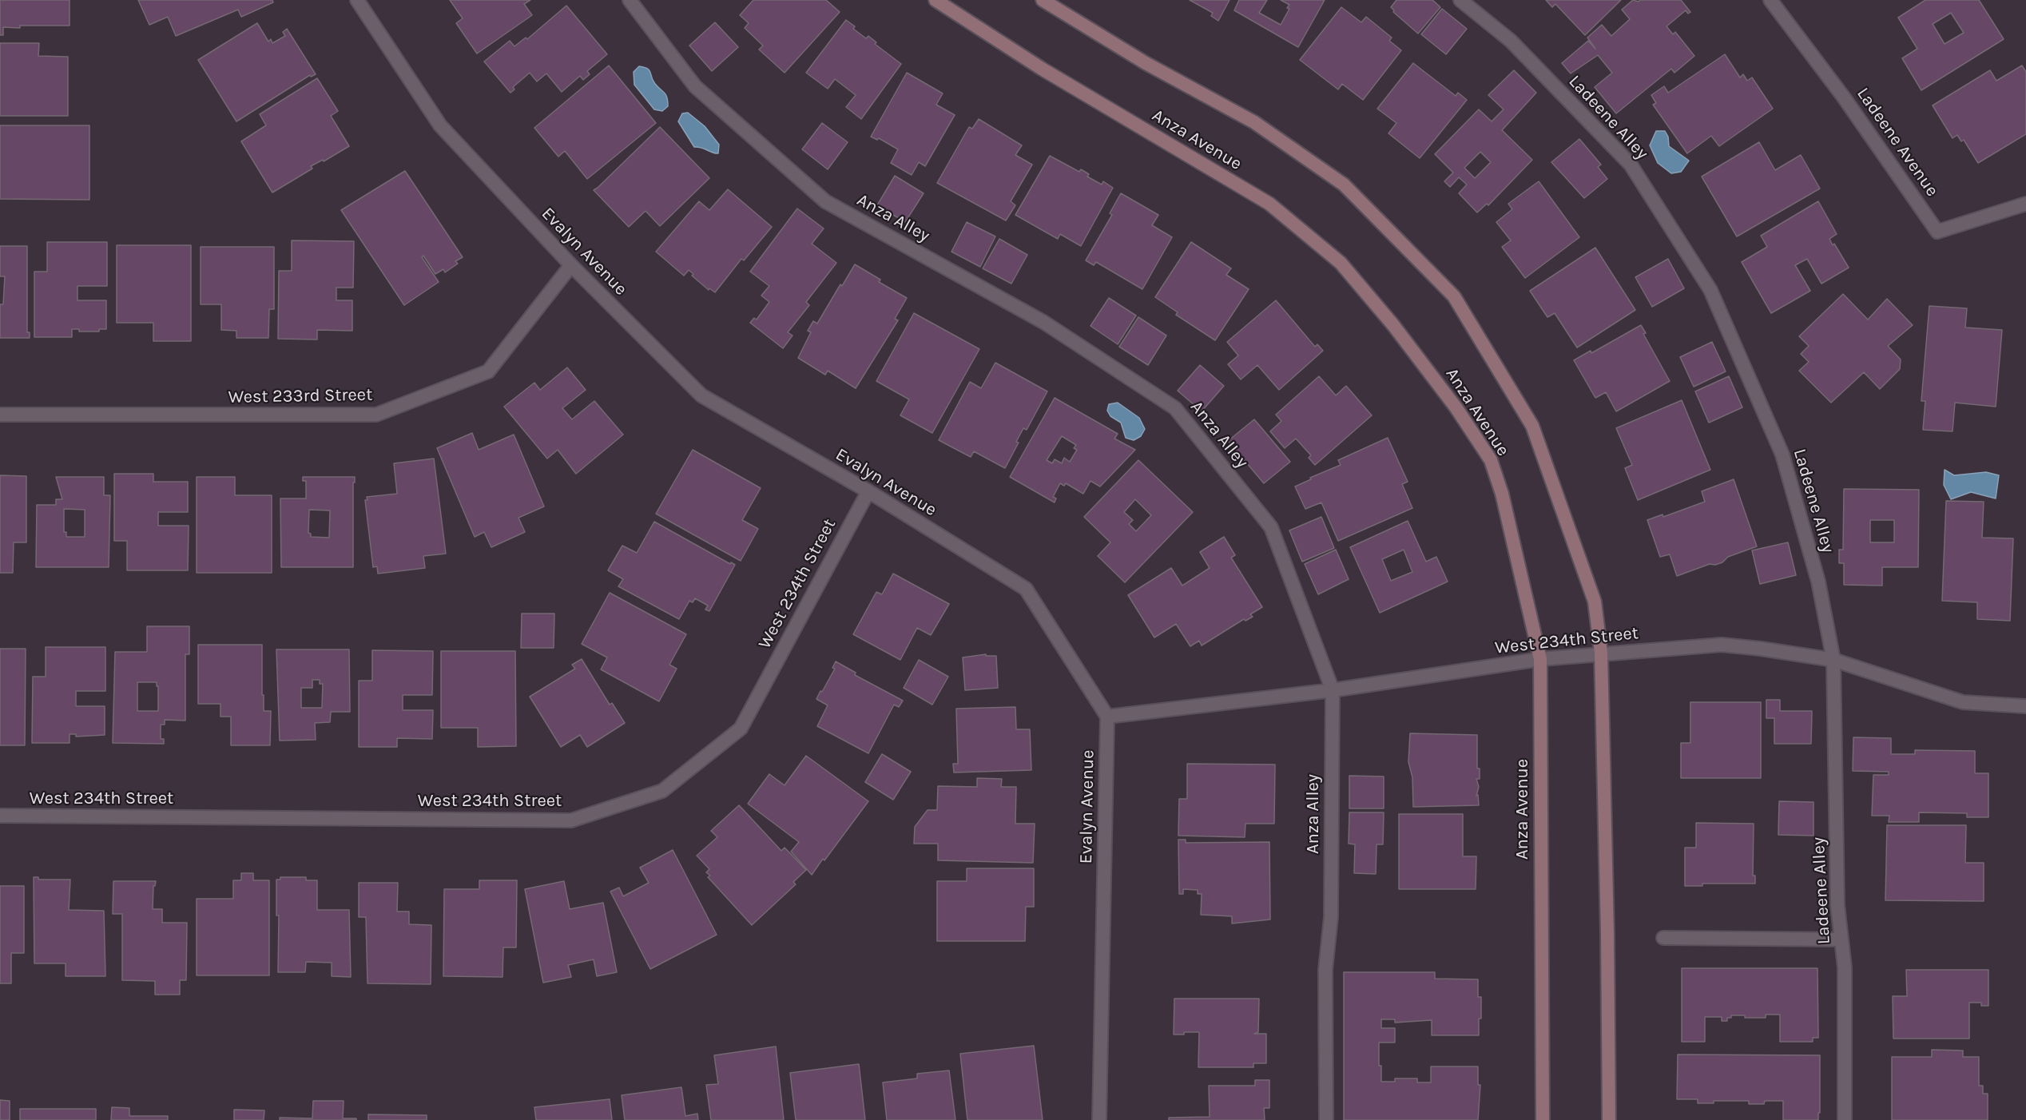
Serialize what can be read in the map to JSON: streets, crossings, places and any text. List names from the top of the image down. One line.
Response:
{"streets":{"main road":["Anza Avenue"],"street":["Ladeene Alley","Ladeene Avenue","Anza Alley","Evalyn Avenue","West 233rd Street","West 234th Street"]},"crossings":[["Ladeene Alley","West 234th Street"],["Anza Avenue","West 234th Street"],["Anza Alley","West 234th Street"],["Evalyn Avenue","West 233rd Street"],["Evalyn Avenue","West 234th Street"]]}
